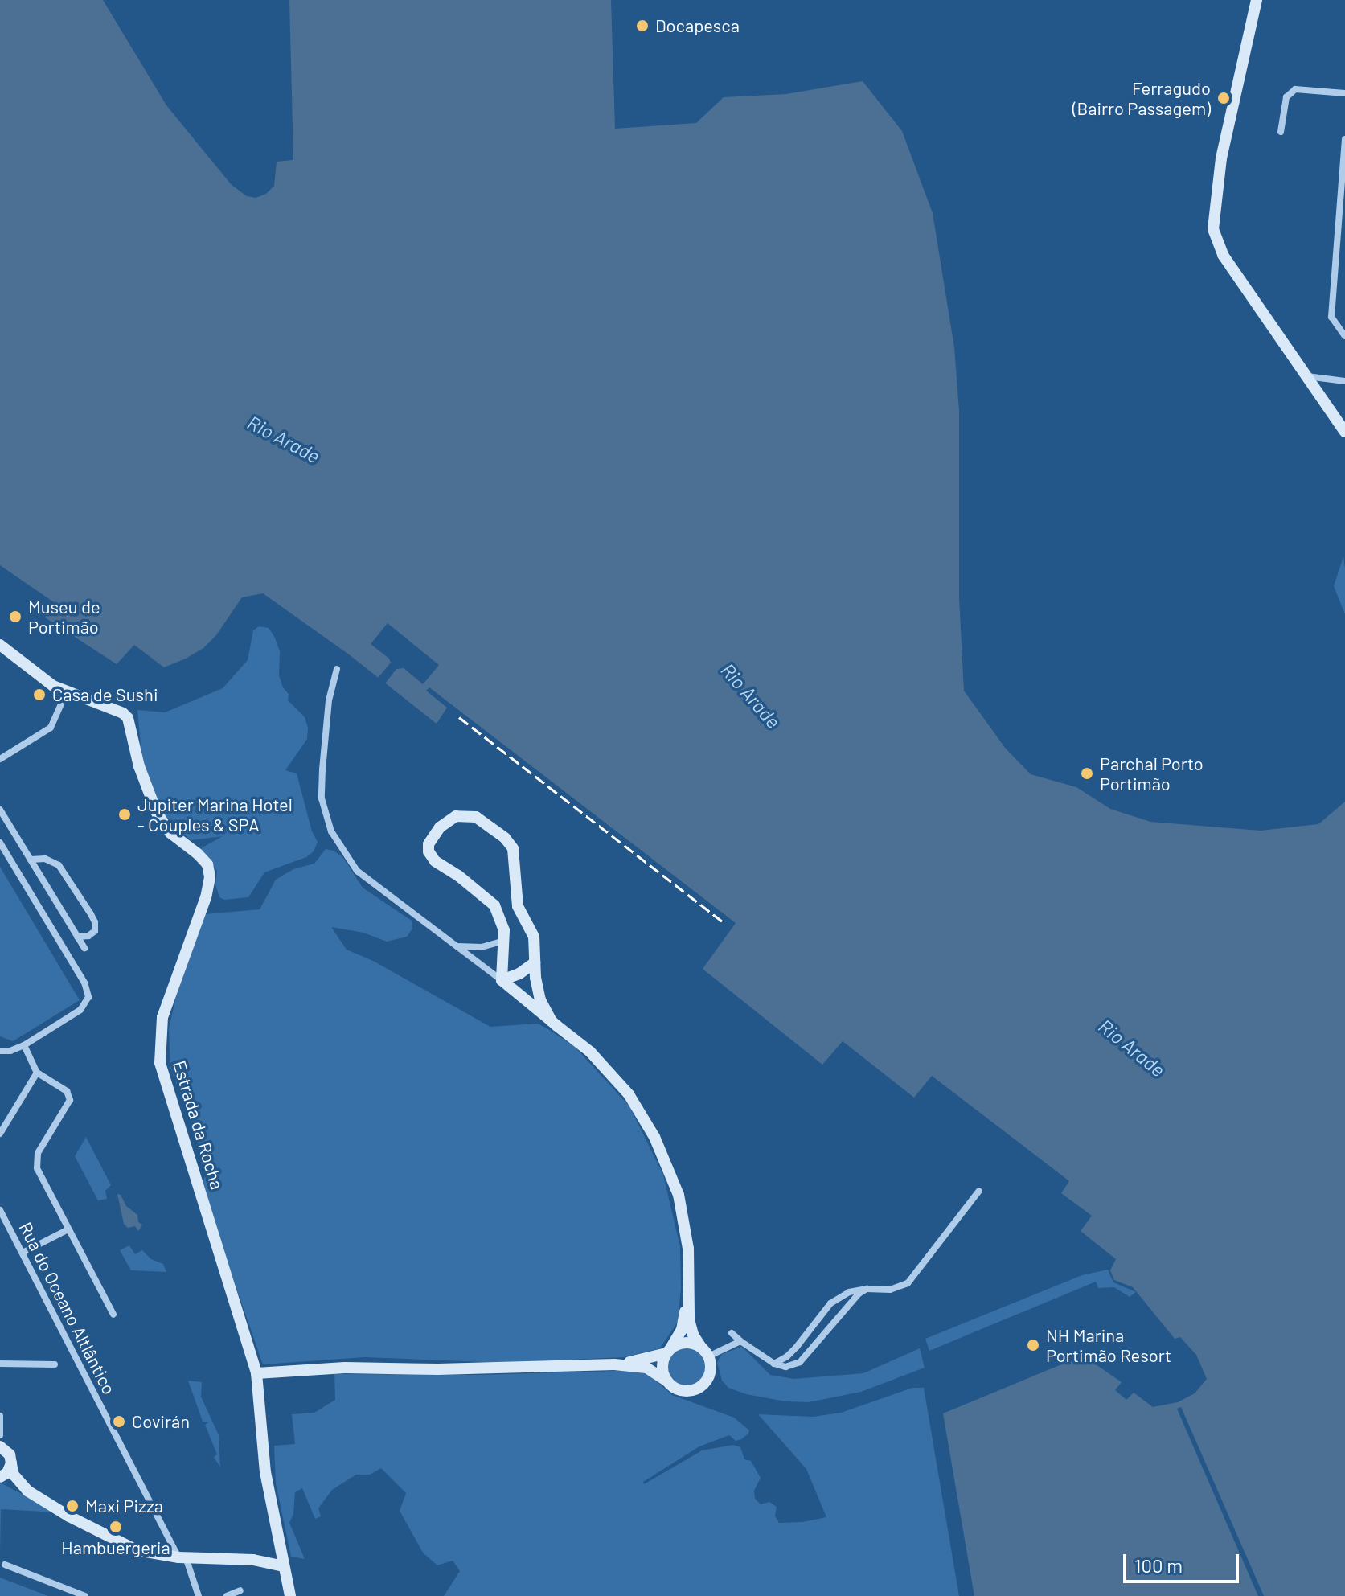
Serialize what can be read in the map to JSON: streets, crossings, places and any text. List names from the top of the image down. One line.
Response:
{"streets":{"street":["Estrada da Rocha","Rua do Oceano Altlântico"]},"water":["Rio Arade"],"places":["Docapesca","Ferragudo (Bairro Passagem)","Museu de Portimão","Casa de Sushi","Parchal Porto Portimão","Jupiter Marina Hotel - Couples & SPA","NH Marina Portimão Resort","Covirán","Maxi Pizza","Hambuergeria"],"scale_bar":"100 m"}
